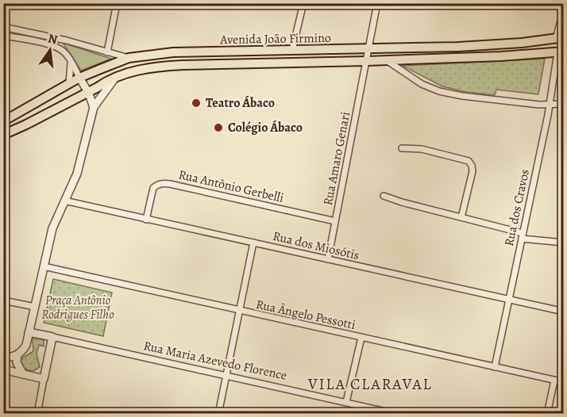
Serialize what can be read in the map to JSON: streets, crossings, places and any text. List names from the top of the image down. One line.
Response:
{"streets":{"main road":["Avenida João Firmino"],"street":["Rua Amaro Genari","Rua Antônio Gerbelli","Rua dos Cravos","Rua dos Miosótis","Rua Ângelo Pessotti","Rua Maria Azevedo Florence"]},"crossings":[["Avenida João Firmino","Rua Amaro Genari"],["Avenida João Firmino","Rua dos Cravos"],["Rua Amaro Genari","Rua Antônio Gerbelli"],["Rua Amaro Genari","Rua dos Miosótis"],["Rua Antônio Gerbelli","Rua dos Miosótis"],["Rua dos Cravos","Rua dos Miosótis"],["Rua dos Cravos","Rua Ângelo Pessotti"]],"districts":["VILA CLARAVAL"],"parks":["Praça Antônio Rodrigues Filho"],"places":["Teatro Ábaco","Colégio Ábaco"],"north":"top"}
